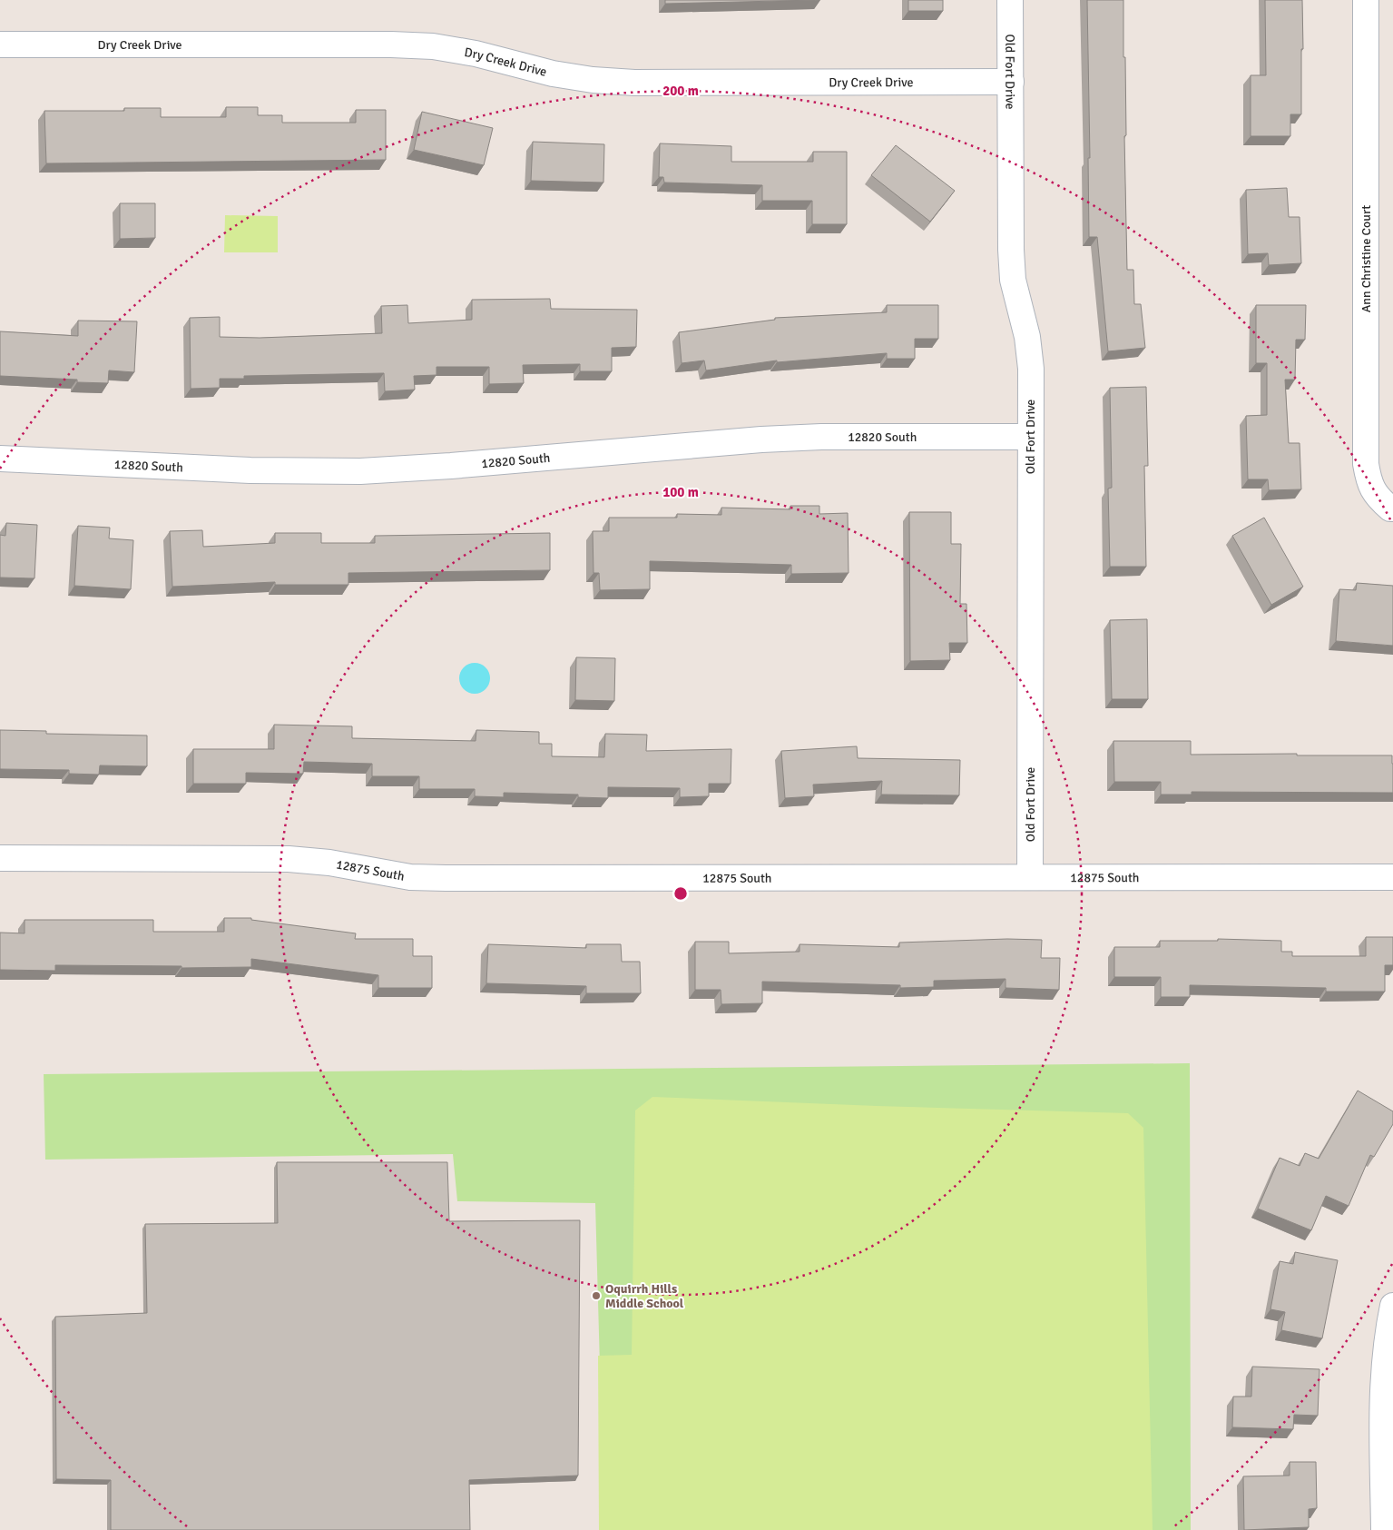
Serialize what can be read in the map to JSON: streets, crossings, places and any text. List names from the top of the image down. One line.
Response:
{"streets":{"street":["Dry Creek Drive","Old Fort Drive","Ann Christine Court","12820 South","12875 South"]},"crossings":[["Dry Creek Drive","Old Fort Drive"],["Old Fort Drive","12820 South"],["Old Fort Drive","12875 South"]],"places":["Oquirrh Hills Middle School"],"rings":["200 m","100 m"]}
